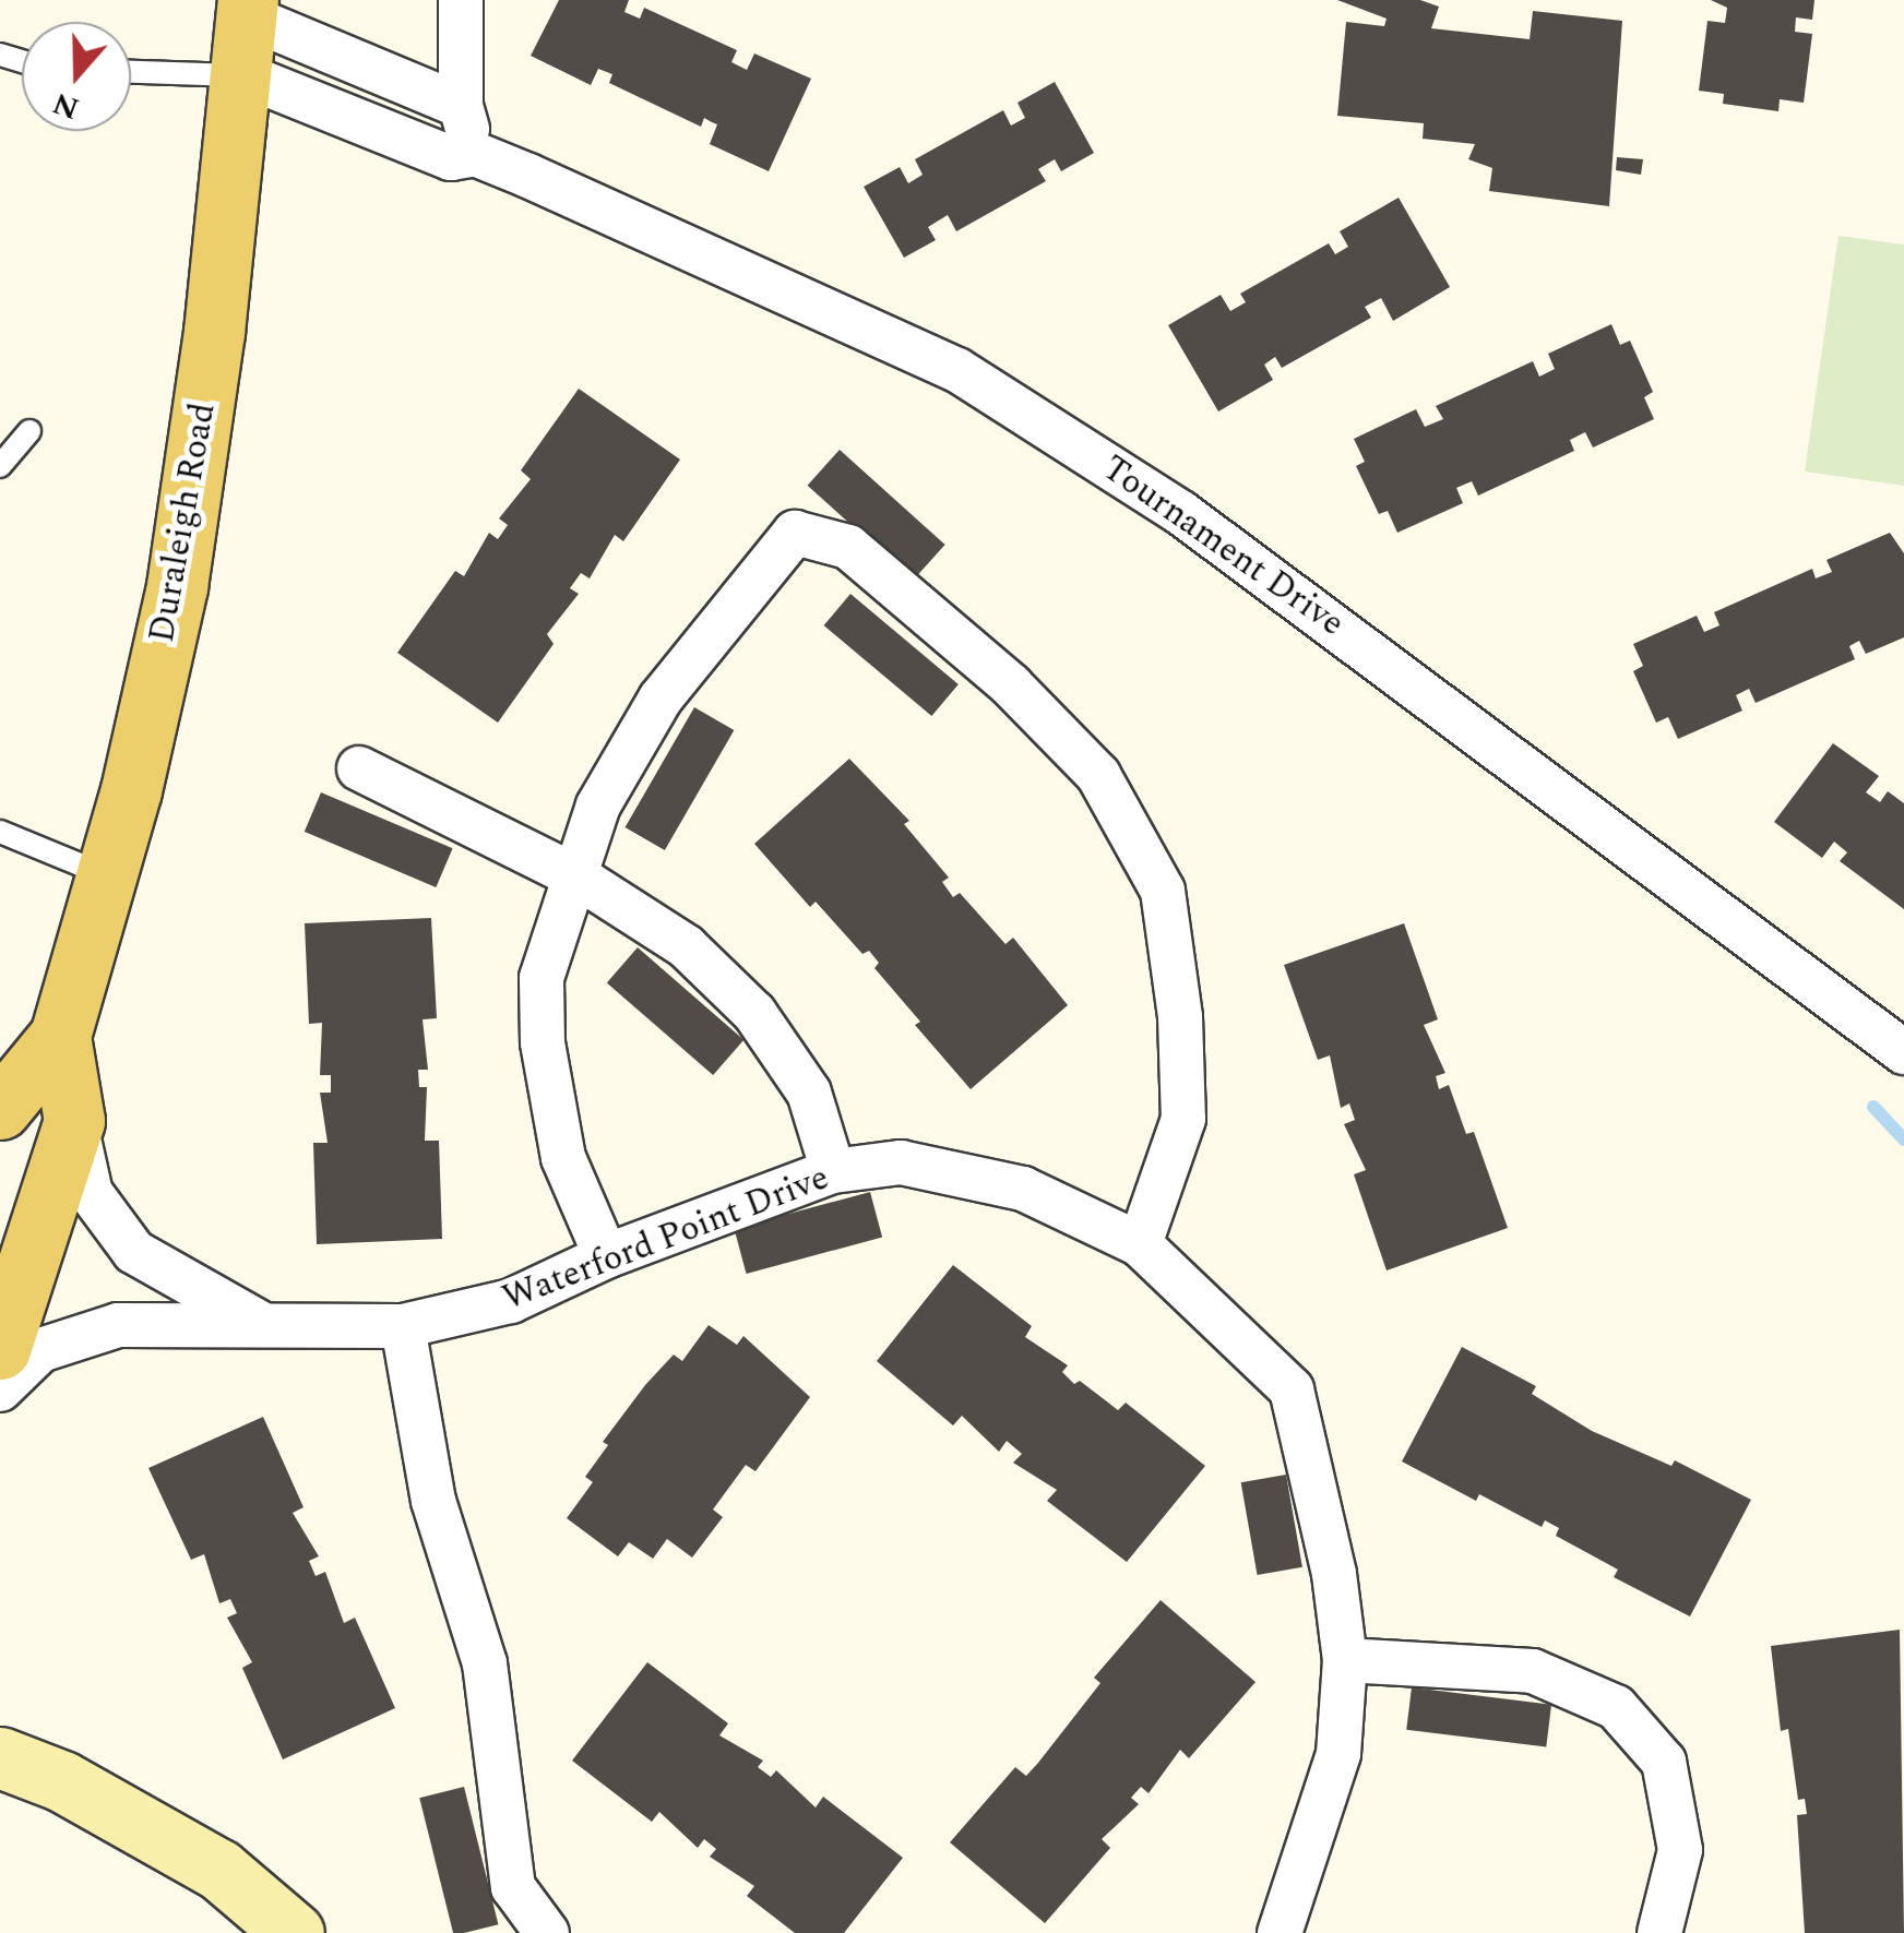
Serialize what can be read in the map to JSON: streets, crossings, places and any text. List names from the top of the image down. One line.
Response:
{"streets":{"main road":["Duraleigh Road"],"street":["Tournament Drive","Waterford Point Drive"]},"crossings":[["Duraleigh Road","Tournament Drive"],["Duraleigh Road","Waterford Point Drive"]],"north":"bottom"}
